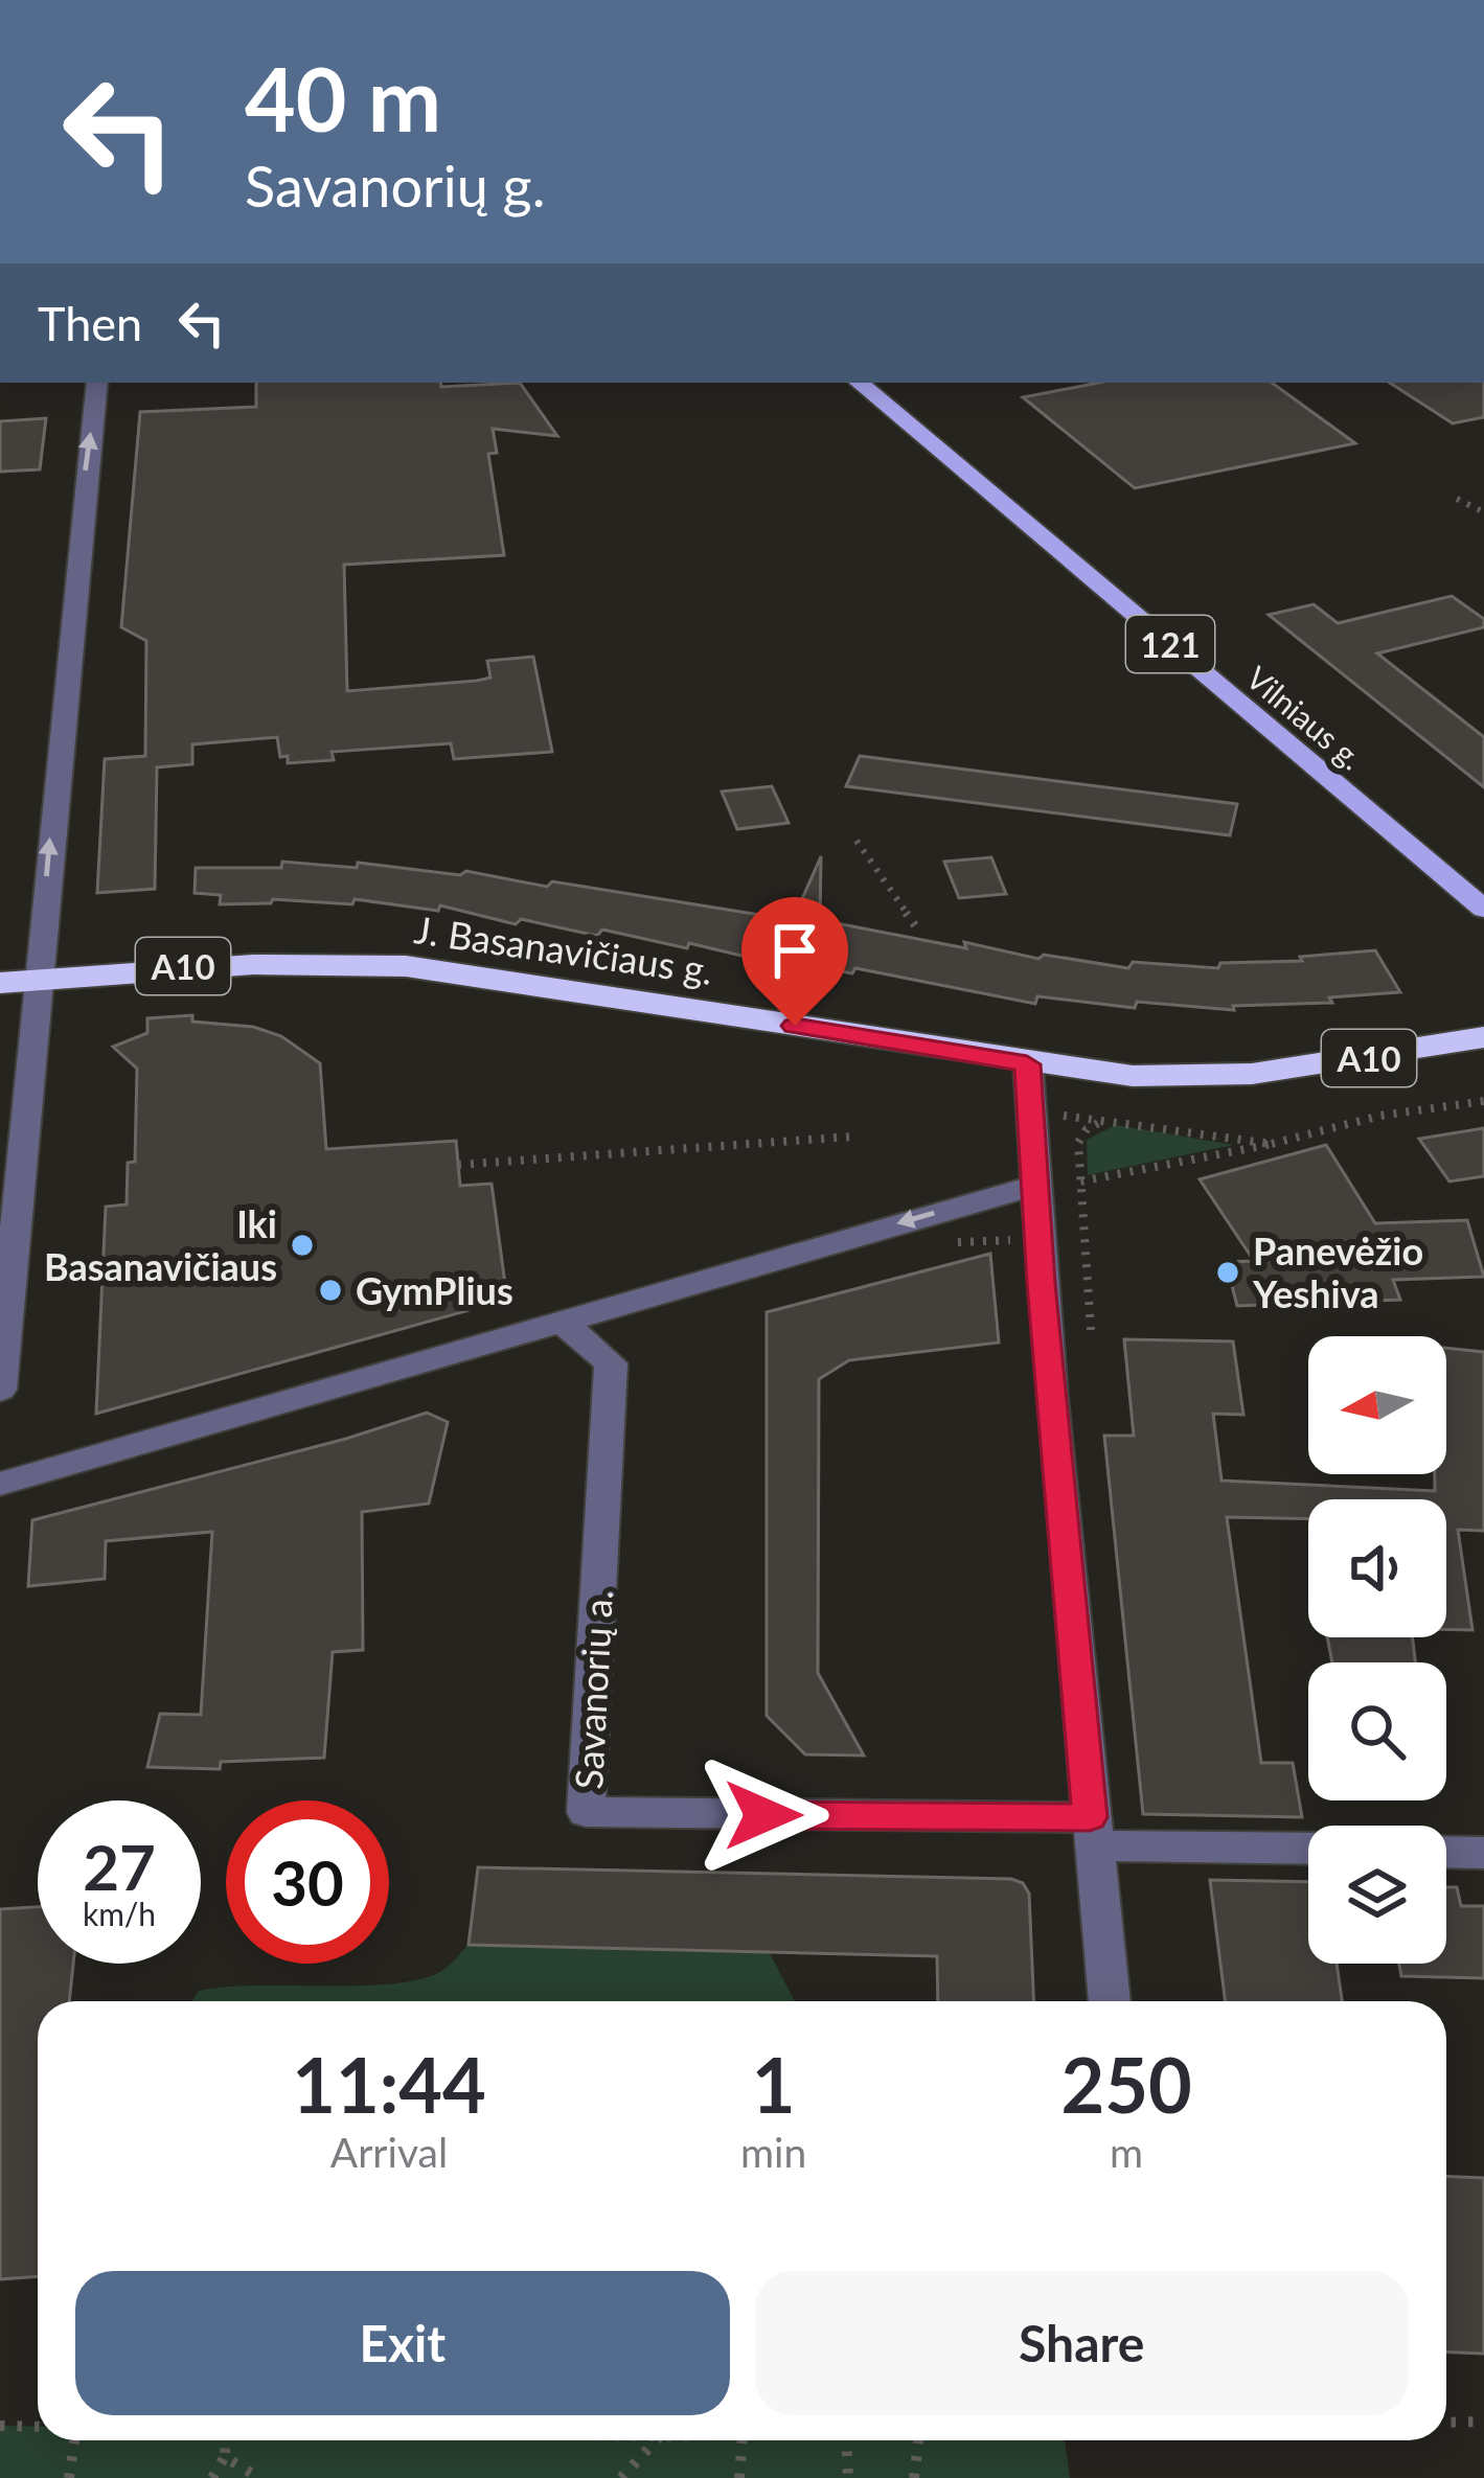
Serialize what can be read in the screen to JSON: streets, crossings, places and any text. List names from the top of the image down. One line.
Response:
{"streets":{"highway":["J. Basanavičiaus g.","A10"],"main road":["121","Vilniaus g."],"street":["Savanorių a."]},"places":["Iki Basanavičiaus","Panevėžio Yeshiva","GymPlius"],"north":"left","page":{"turn":["40 m","Savanorių g."],"then":"Then","speed":"27 km/h","limit":"30","eta":["11:44","Arrival","1","min","250","m"],"buttons":["Exit","Share"]}}
